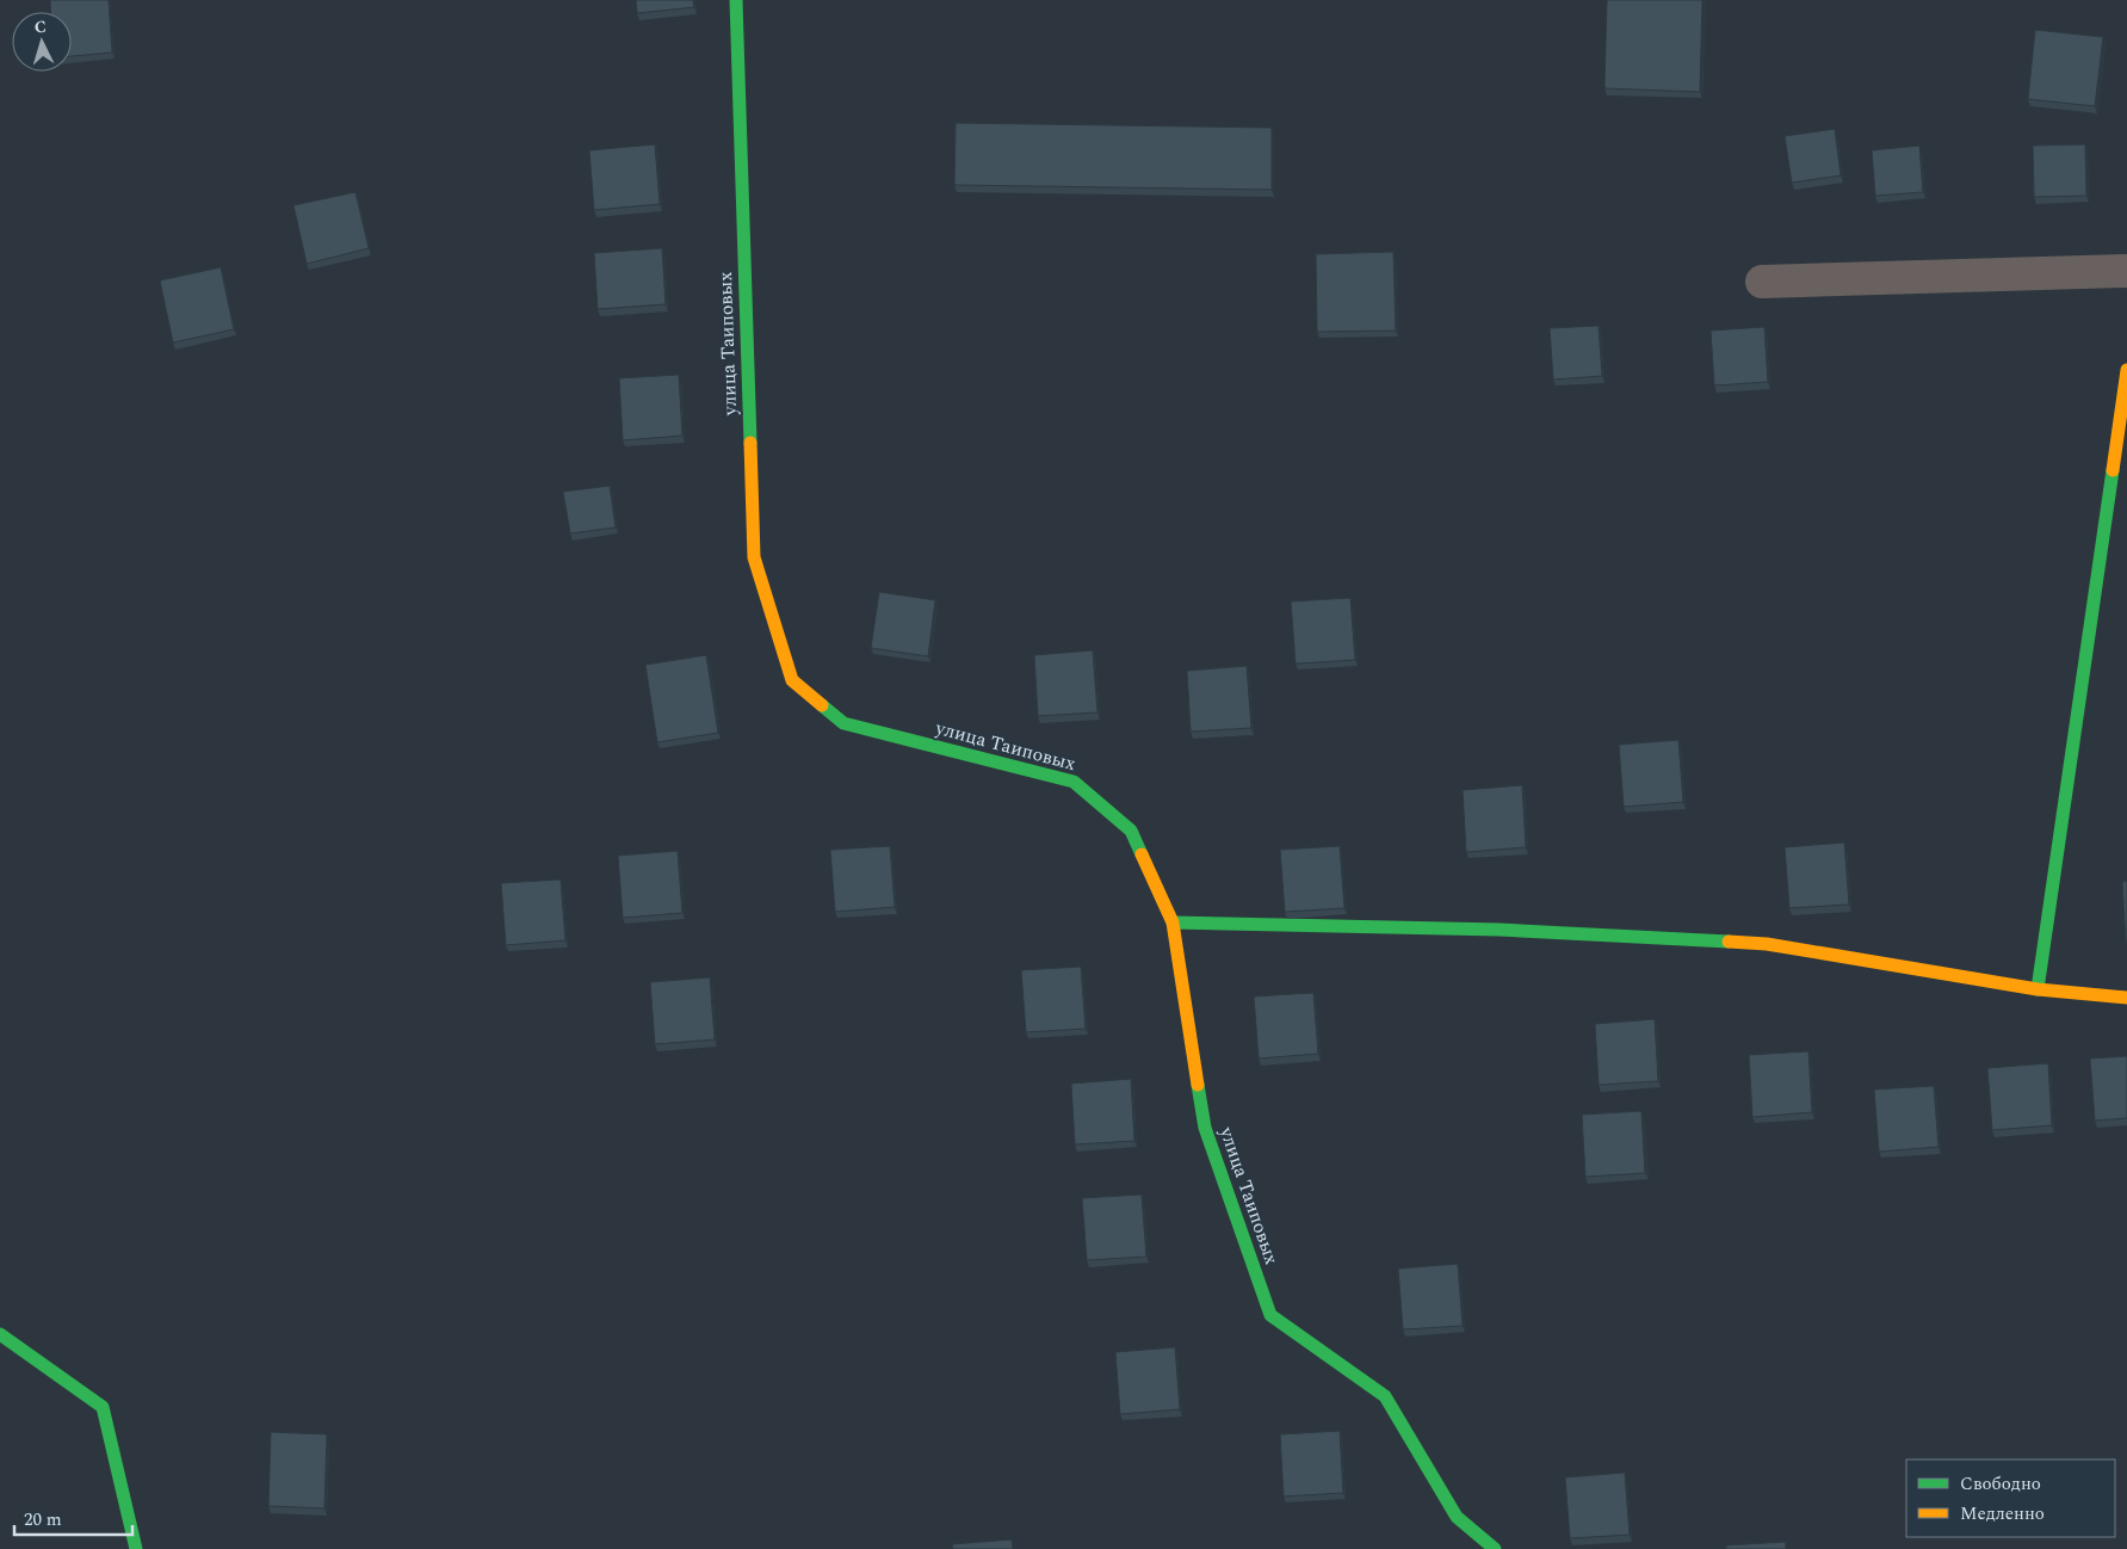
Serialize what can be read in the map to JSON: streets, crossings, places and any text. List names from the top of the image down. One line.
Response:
{"streets":{"street":["улица Таиповых"]},"legend":["Свободно","Медленно"],"scale_bar":"20 m","north":"top"}
